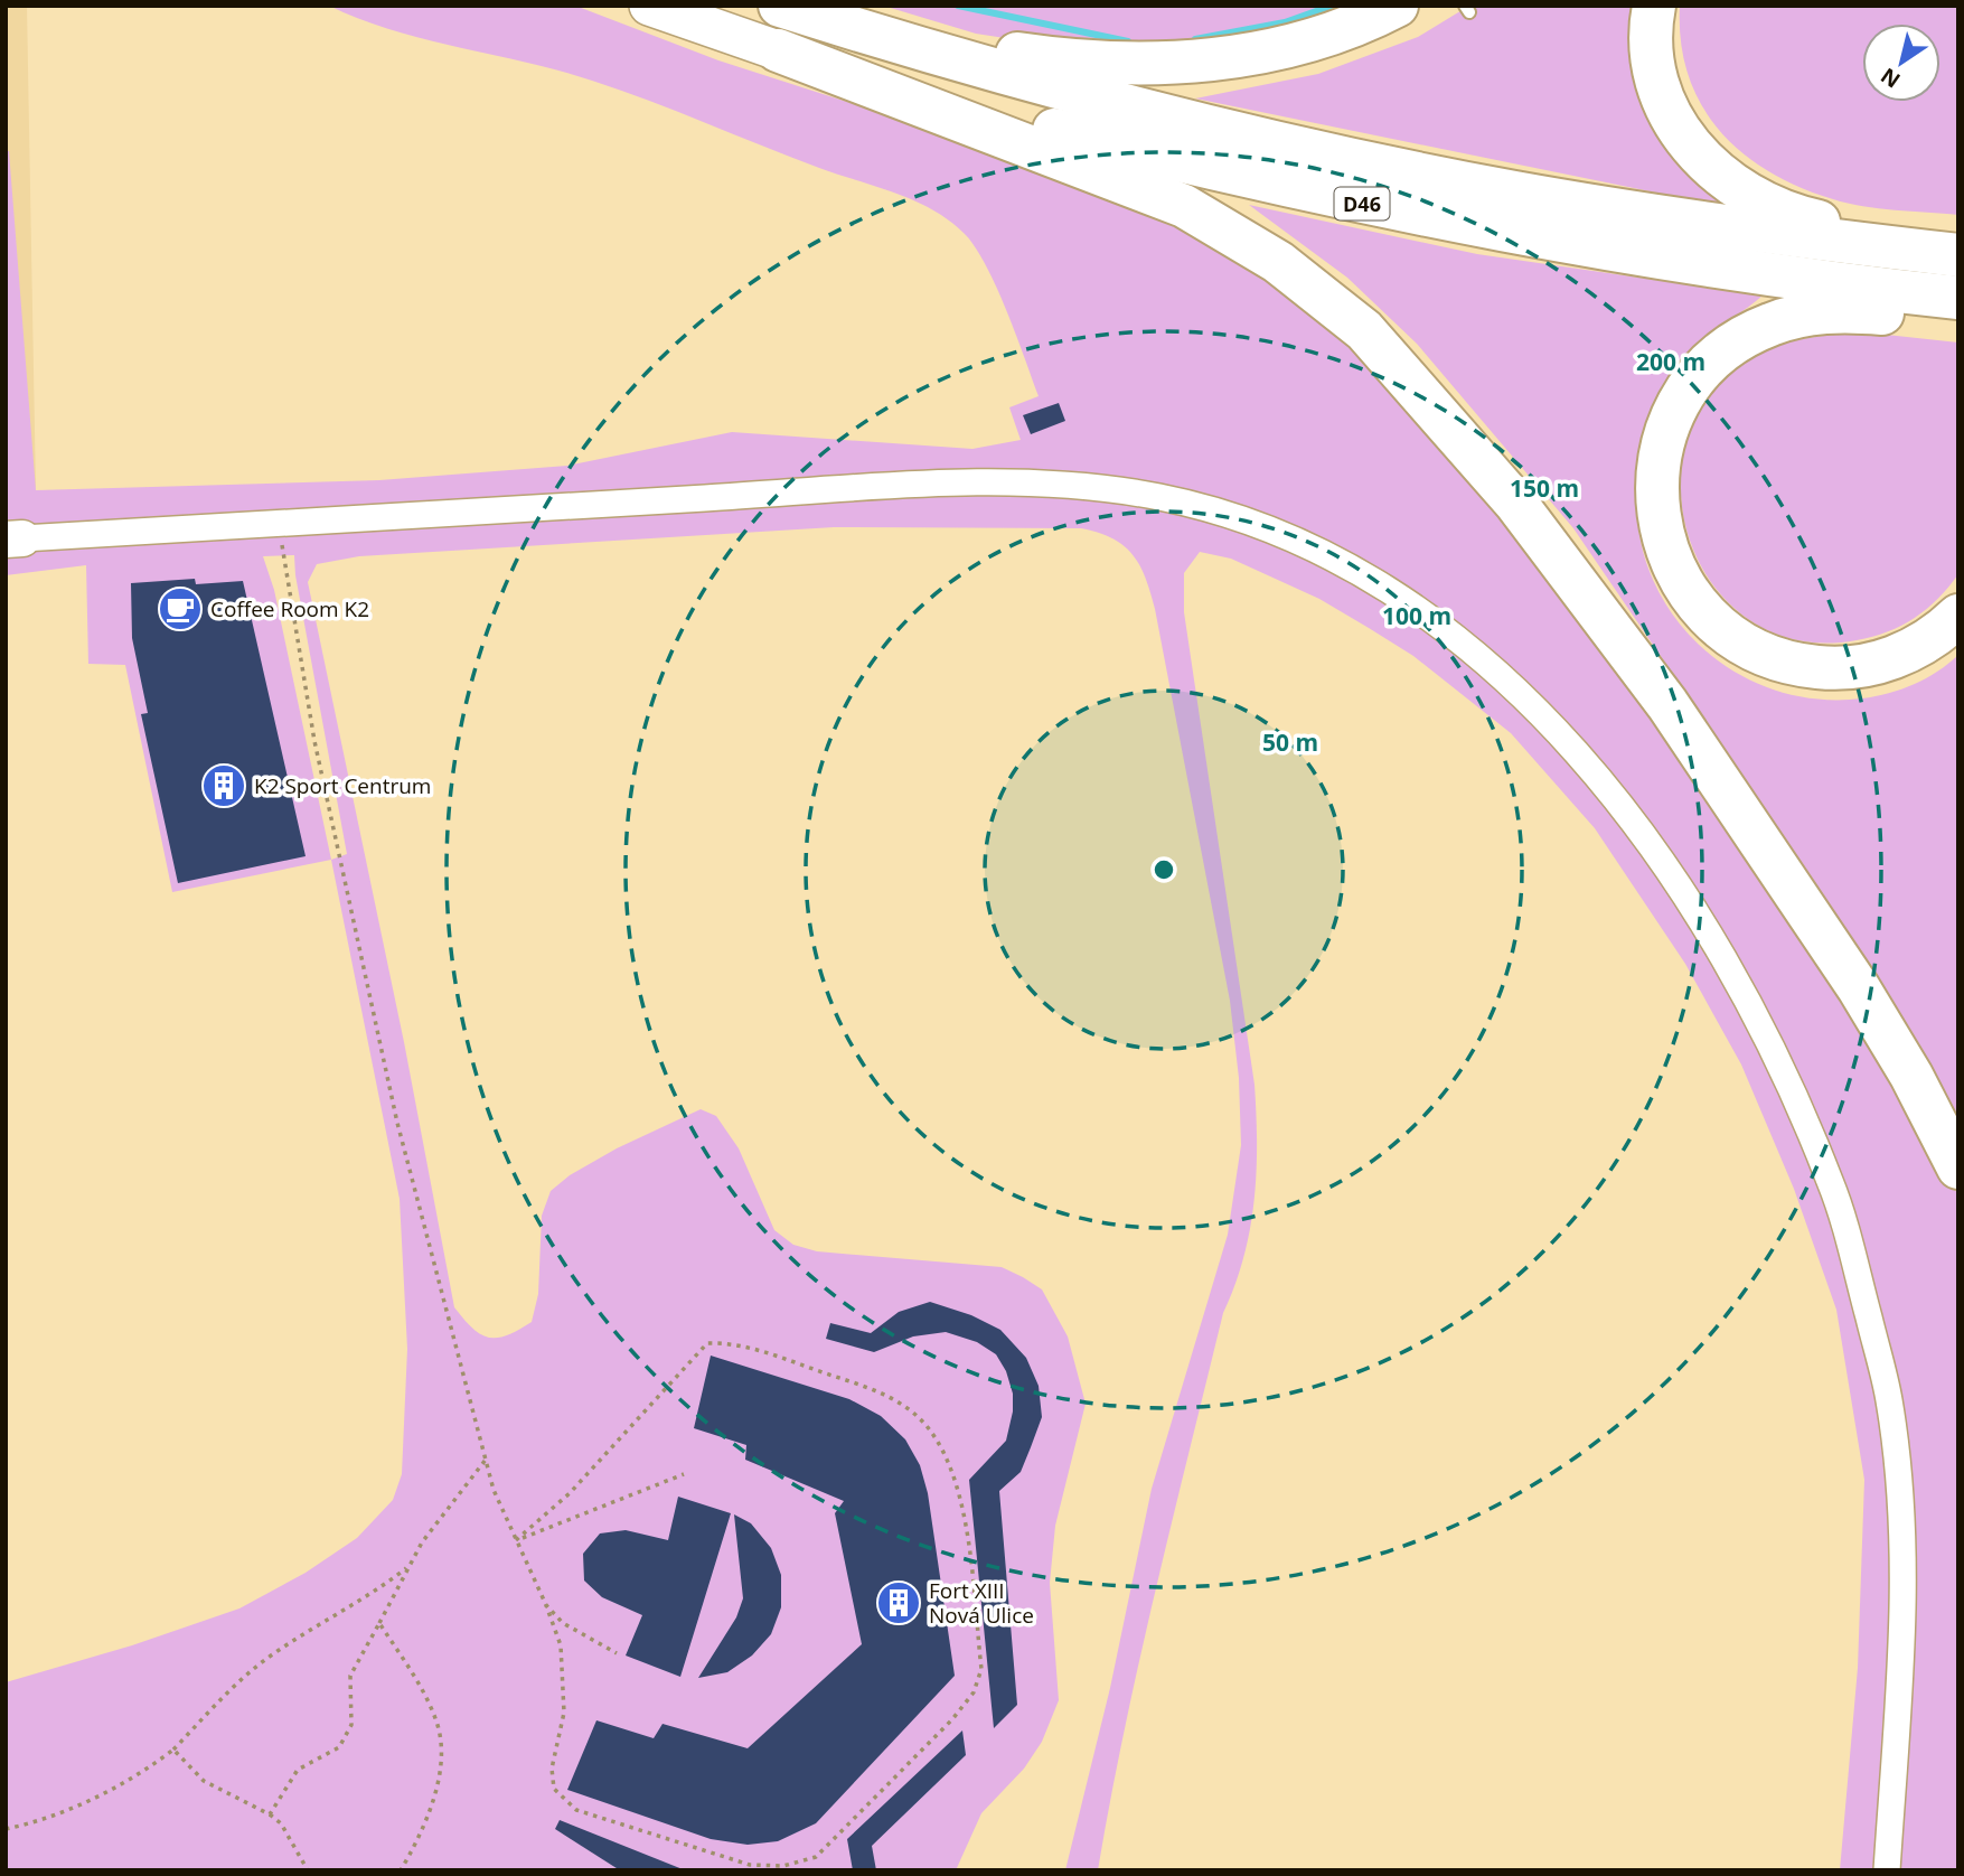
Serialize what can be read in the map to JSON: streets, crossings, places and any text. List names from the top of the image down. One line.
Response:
{"streets":{"highway":["D46"]},"places":{"cafe":["Coffee Room K2"],"building":["K2 Sport Centrum","Fort XIII Nová Ulice"]},"north":"bottom left","rings":["200 m","150 m","100 m","50 m"]}
